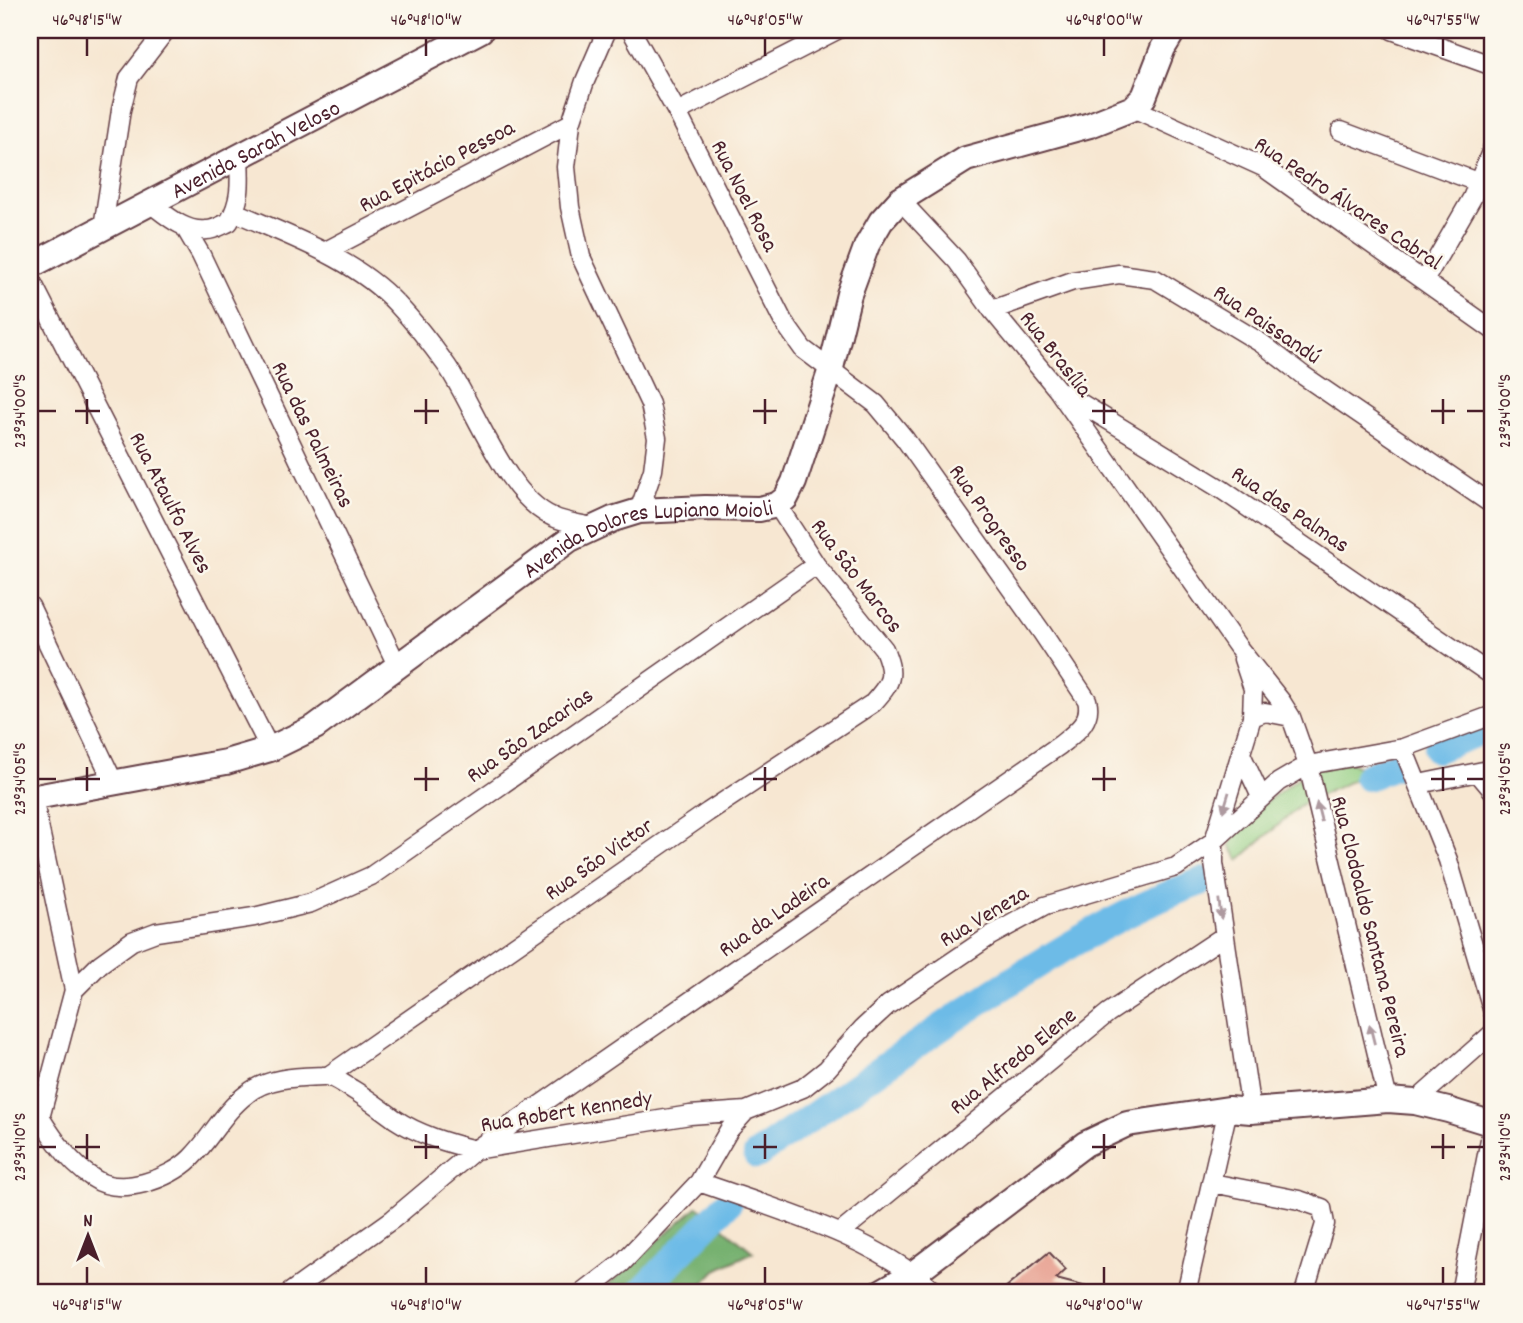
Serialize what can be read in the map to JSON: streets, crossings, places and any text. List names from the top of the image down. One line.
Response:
{"streets":{"main road":["Avenida Sarah Veloso","Avenida Dolores Lupiano Moioli"],"street":["Rua Epitácio Pessoa","Rua Noel Rosa","Rua Pedro Álvares Cabral","Rua Paissandú","Rua Brasília","Rua das Palmeiras","Rua Ataulfo Alves","Rua das Palmas","Rua Progresso","Rua São Marcos","Rua São Zacarias","Rua São Victor","Rua da Ladeira","Rua Veneza","Rua Clodoaldo Santana Pereira","Rua Alfredo Elene","Rua Robert Kennedy"]},"crossings":[["Rua Noel Rosa","Rua Progresso"],["Rua Noel Rosa","Avenida Dolores Lupiano Moioli"],["Rua Pedro Álvares Cabral","Avenida Dolores Lupiano Moioli"],["Rua Paissandú","Rua Brasília"],["Rua Brasília","Rua das Palmas"],["Rua Brasília","Avenida Dolores Lupiano Moioli"],["Rua Brasília","Rua Veneza"],["Rua Brasília","Rua Clodoaldo Santana Pereira"],["Rua das Palmeiras","Avenida Dolores Lupiano Moioli"],["Rua Ataulfo Alves","Avenida Dolores Lupiano Moioli"],["Rua Progresso","Avenida Dolores Lupiano Moioli"],["Rua Progresso","Rua da Ladeira"],["Avenida Dolores Lupiano Moioli","Rua São Marcos"],["Rua São Marcos","Rua São Zacarias"],["Rua São Marcos","Rua São Victor"],["Rua São Victor","Rua Robert Kennedy"],["Rua da Ladeira","Rua Robert Kennedy"],["Rua Veneza","Rua Clodoaldo Santana Pereira"],["Rua Veneza","Rua Robert Kennedy"]],"north":"top","coordinates":["46°48'15\"W","46°48'10\"W","46°48'05\"W","46°48'00\"W","46°47'55\"W","23°34'00\"S","23°34'05\"S","23°34'10\"S"]}
